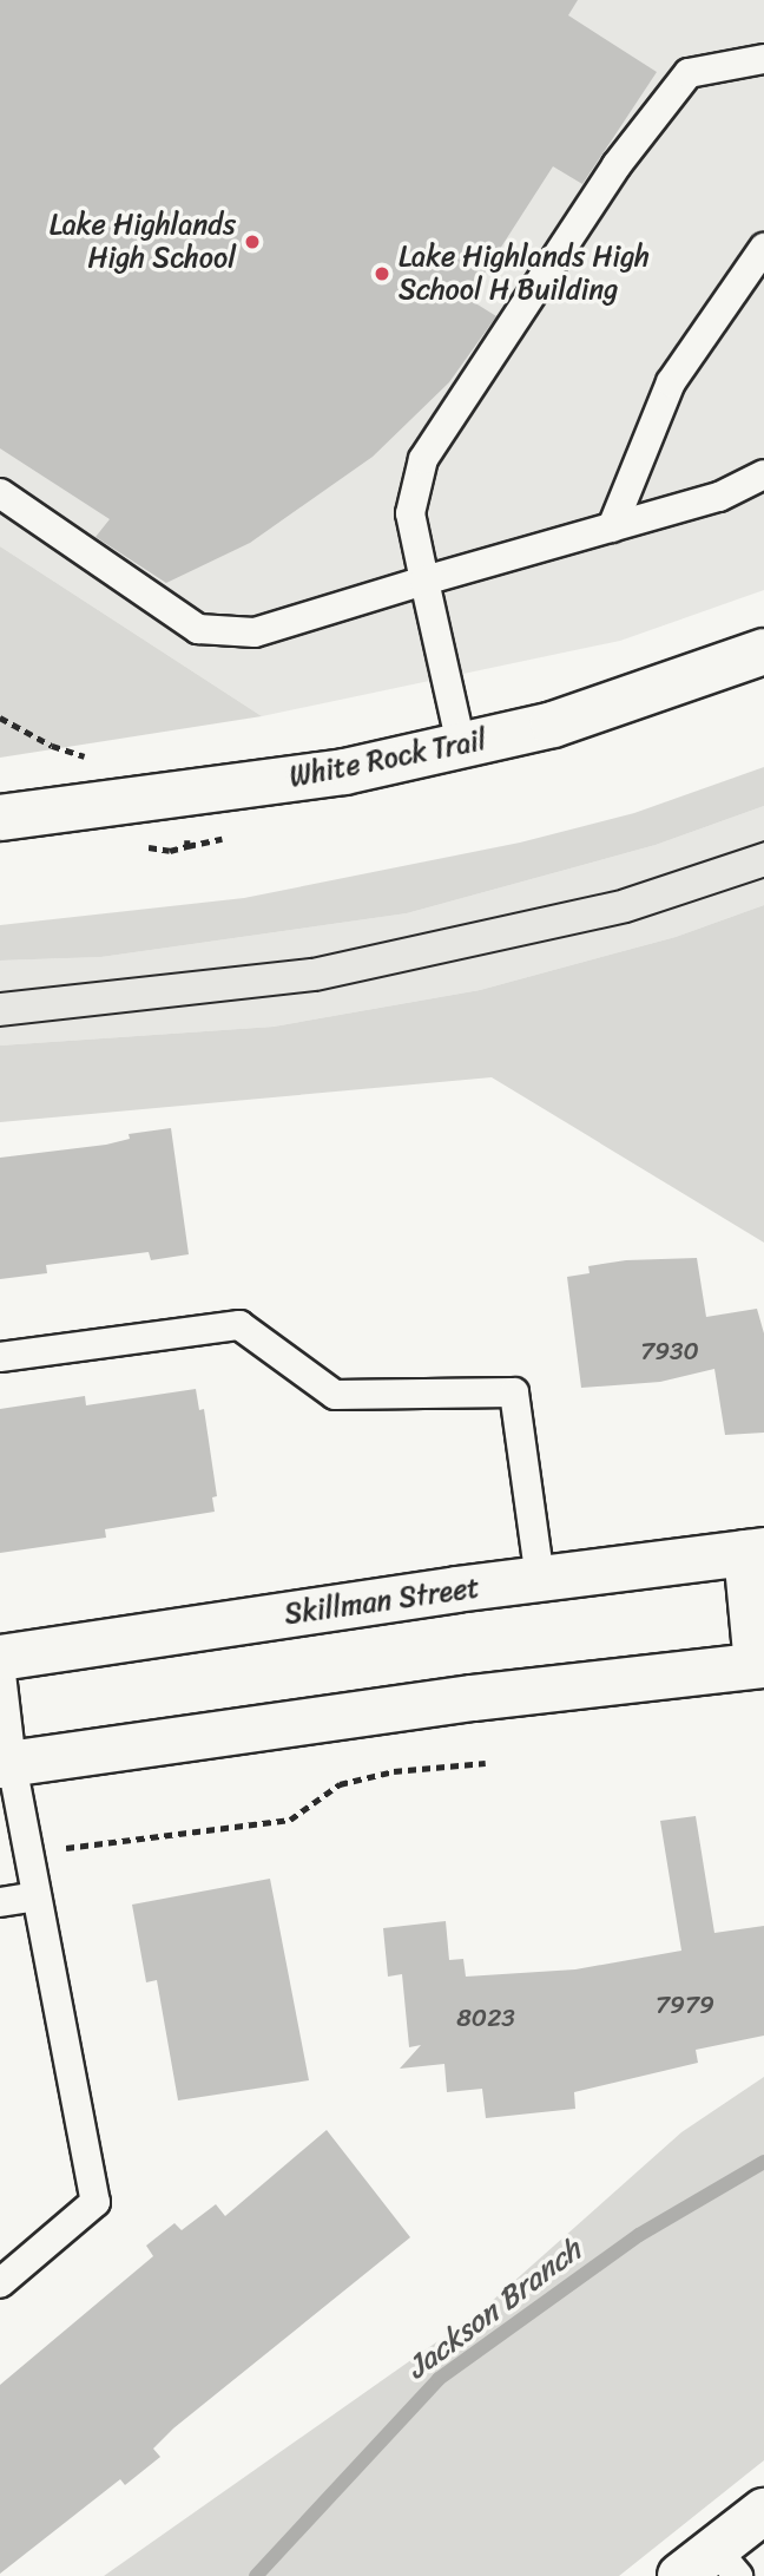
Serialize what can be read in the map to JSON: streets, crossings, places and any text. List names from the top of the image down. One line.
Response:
{"streets":{"main road":["White Rock Trail","Skillman Street"]},"water":["Jackson Branch"],"places":["Lake Highlands High School","Lake Highlands High School H Building"],"house_numbers":["7930","7979","8023"]}
